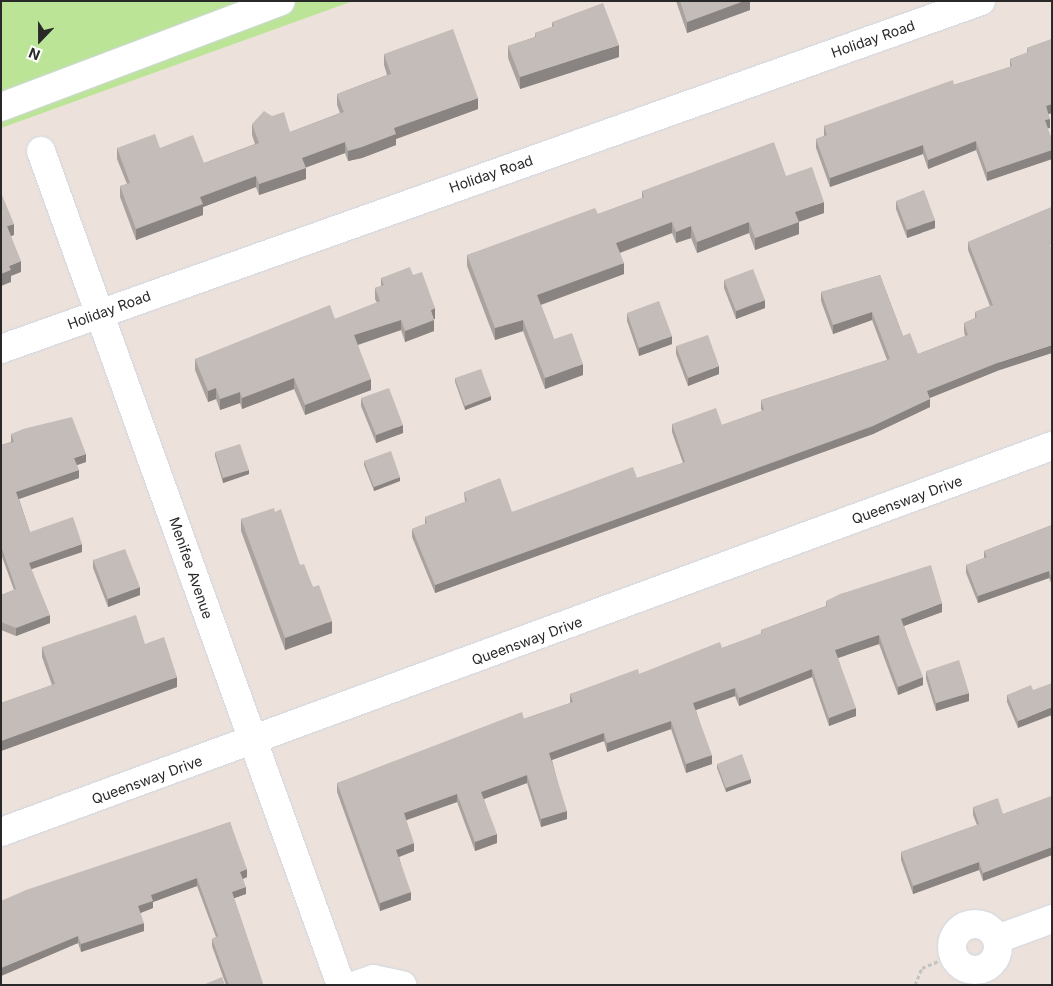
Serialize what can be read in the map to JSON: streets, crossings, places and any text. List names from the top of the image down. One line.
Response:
{"streets":{"street":["Holiday Road","Queensway Drive","Menifee Avenue"]},"crossings":[["Holiday Road","Menifee Avenue"],["Queensway Drive","Menifee Avenue"]],"north":"bottom"}
